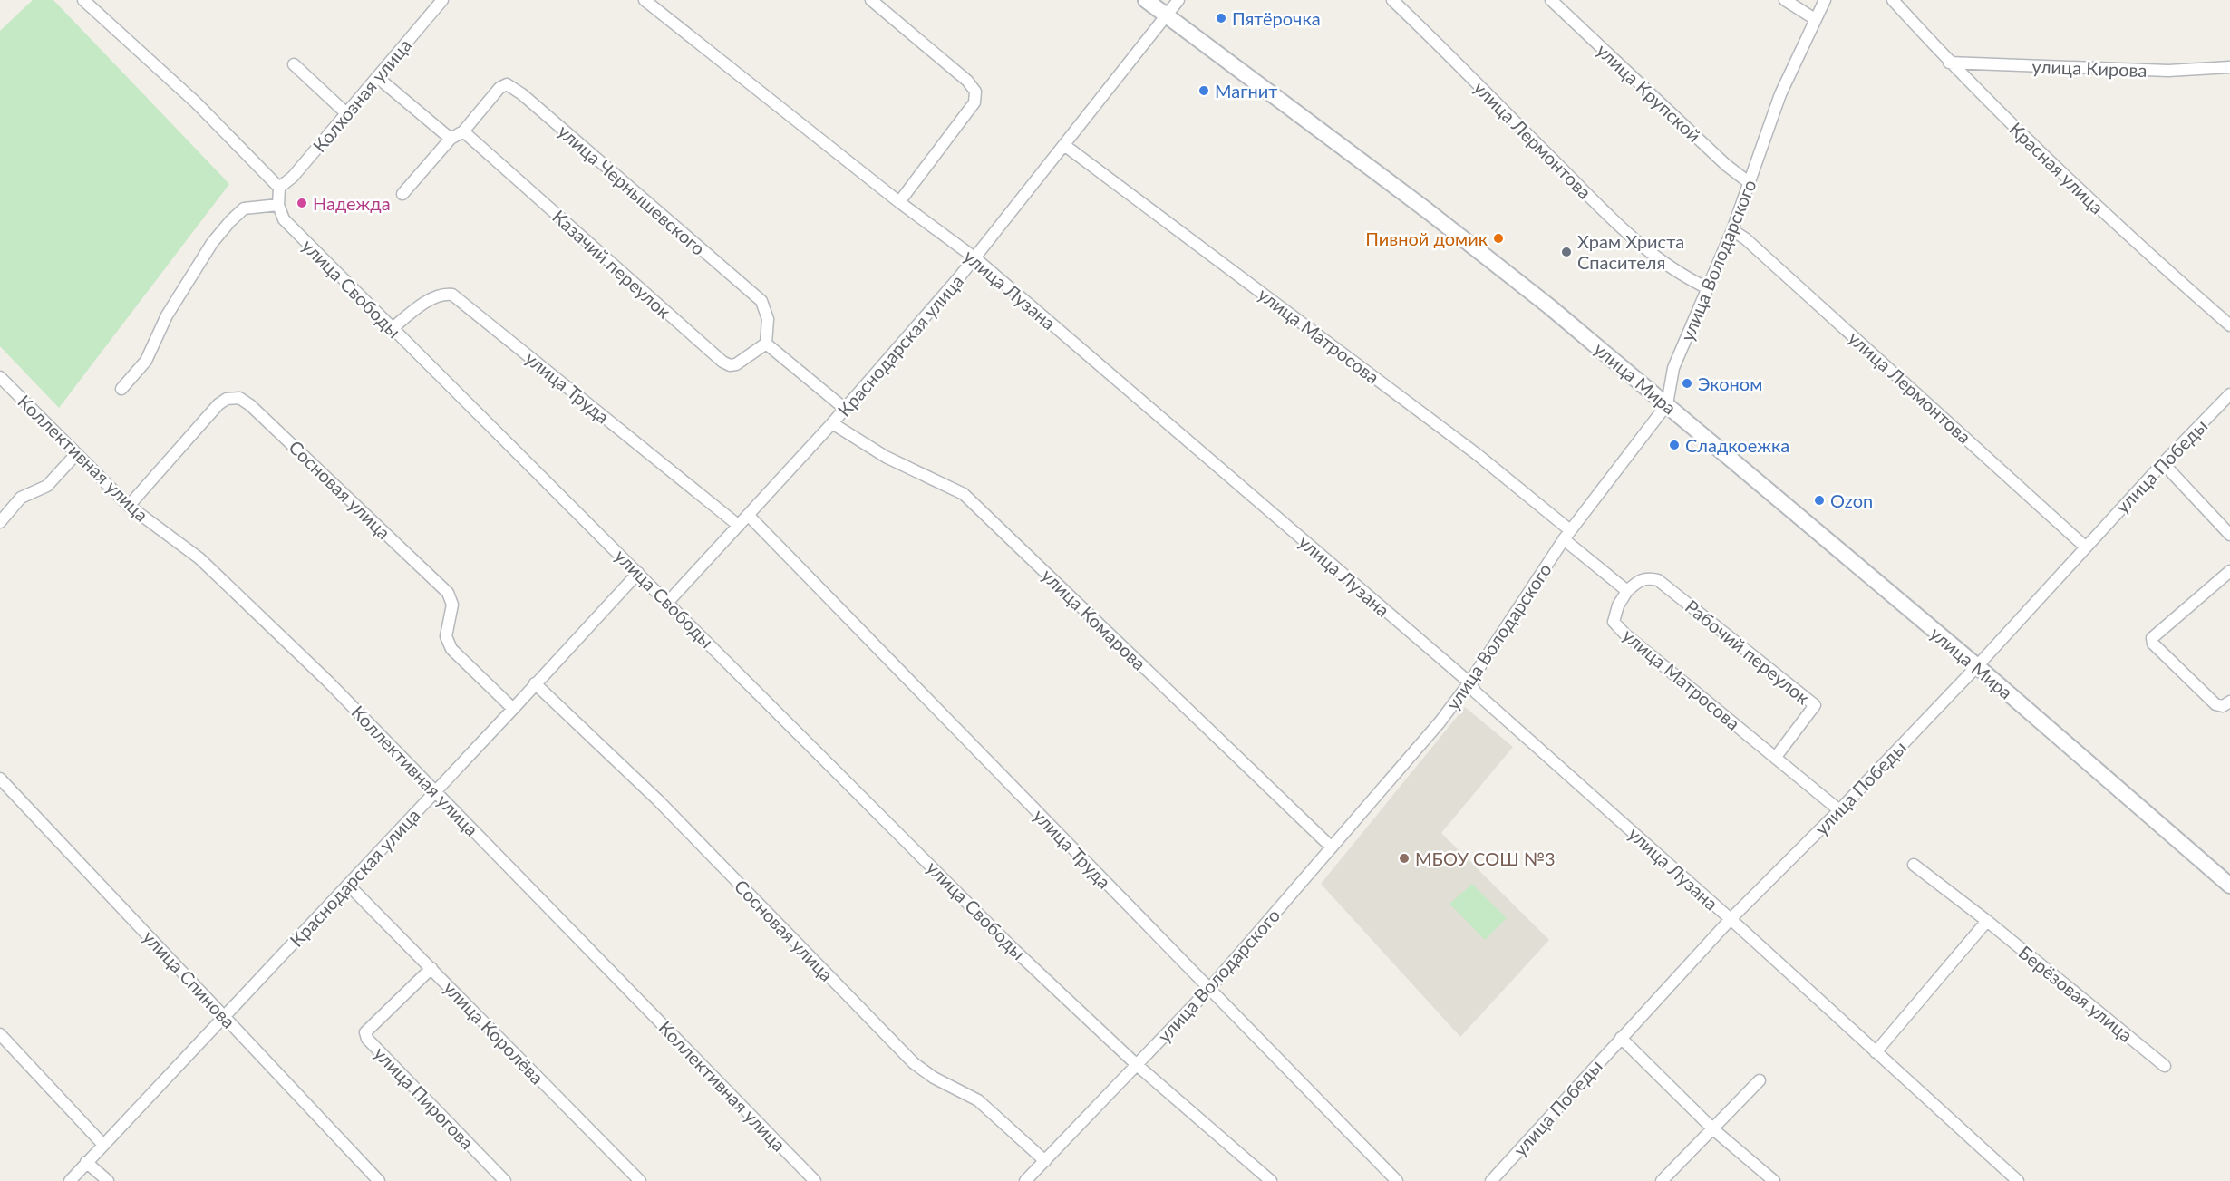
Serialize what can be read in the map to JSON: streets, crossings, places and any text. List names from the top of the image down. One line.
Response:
{"streets":{"main road":["улица Мира"],"street":["улица Кирова","улица Крупской","Колхозная улица","улица Лермонтова","Красная улица","улица Чернышевского","улица Володарского","Казачий переулок","улица Свободы","улица Лузана","улица Матросова","Краснодарская улица","улица Труда","Коллективная улица","улица Победы","Сосновая улица","улица Комарова","Рабочий переулок","улица Спинова","Берёзовая улица","улица Королёва","улица Пирогова"]},"crossings":[["улица Кирова","Красная улица"],["улица Крупской","улица Володарского"],["Колхозная улица","улица Свободы"],["улица Лермонтова","улица Володарского"],["улица Лермонтова","улица Победы"],["улица Чернышевского","Казачий переулок"],["улица Володарского","улица Свободы"],["улица Володарского","улица Лузана"],["улица Володарского","улица Матросова"],["улица Володарского","улица Мира"],["улица Володарского","улица Труда"],["улица Володарского","Сосновая улица"],["улица Володарского","улица Комарова"],["улица Свободы","Краснодарская улица"],["улица Свободы","улица Труда"],["улица Лузана","Краснодарская улица"],["улица Лузана","улица Победы"],["улица Матросова","Краснодарская улица"],["улица Матросова","улица Победы"],["улица Матросова","Рабочий переулок"],["Краснодарская улица","улица Мира"],["Краснодарская улица","улица Труда"],["Краснодарская улица","Коллективная улица"],["Краснодарская улица","Сосновая улица"],["Краснодарская улица","улица Комарова"],["Краснодарская улица","улица Спинова"],["Краснодарская улица","улица Королёва"],["улица Мира","улица Победы"],["Коллективная улица","Сосновая улица"],["улица Королёва","улица Пирогова"]],"places":["Пятёрочка","Магнит","Надежда","Пивной домик","Храм Христа Спасителя","Эконом","Сладкоежка","Ozon","МБОУ СОШ №3"]}
